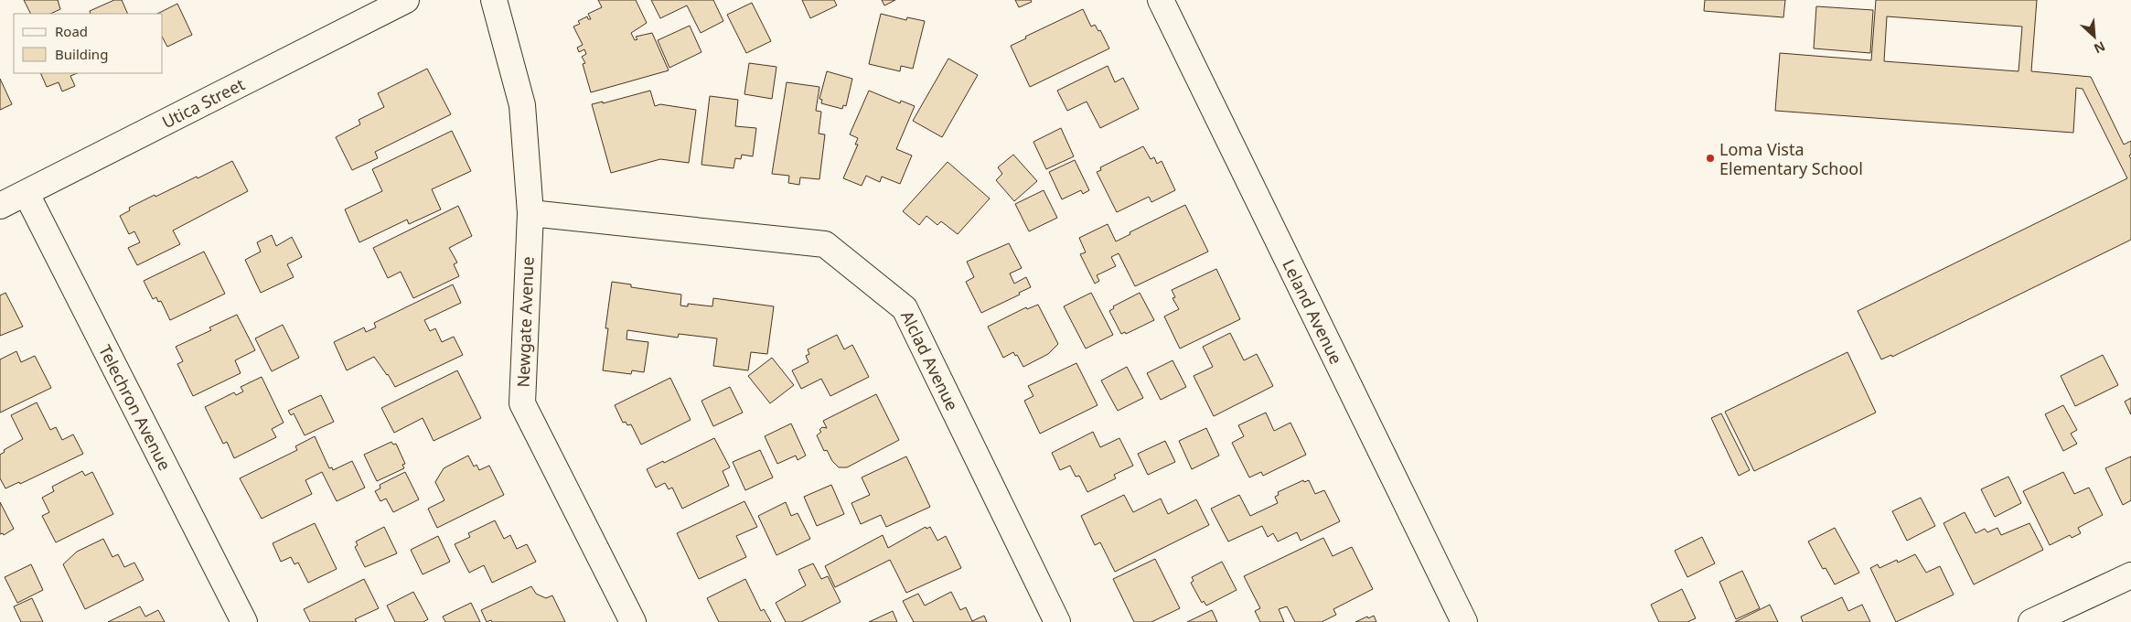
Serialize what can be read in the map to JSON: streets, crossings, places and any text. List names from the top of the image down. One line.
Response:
{"streets":{"street":["Utica Street","Leland Avenue","Newgate Avenue","Alclad Avenue","Telechron Avenue"]},"crossings":[["Utica Street","Telechron Avenue"],["Newgate Avenue","Alclad Avenue"]],"places":["Loma Vista Elementary School"],"legend":["Road","Building"],"north":"bottom right"}
